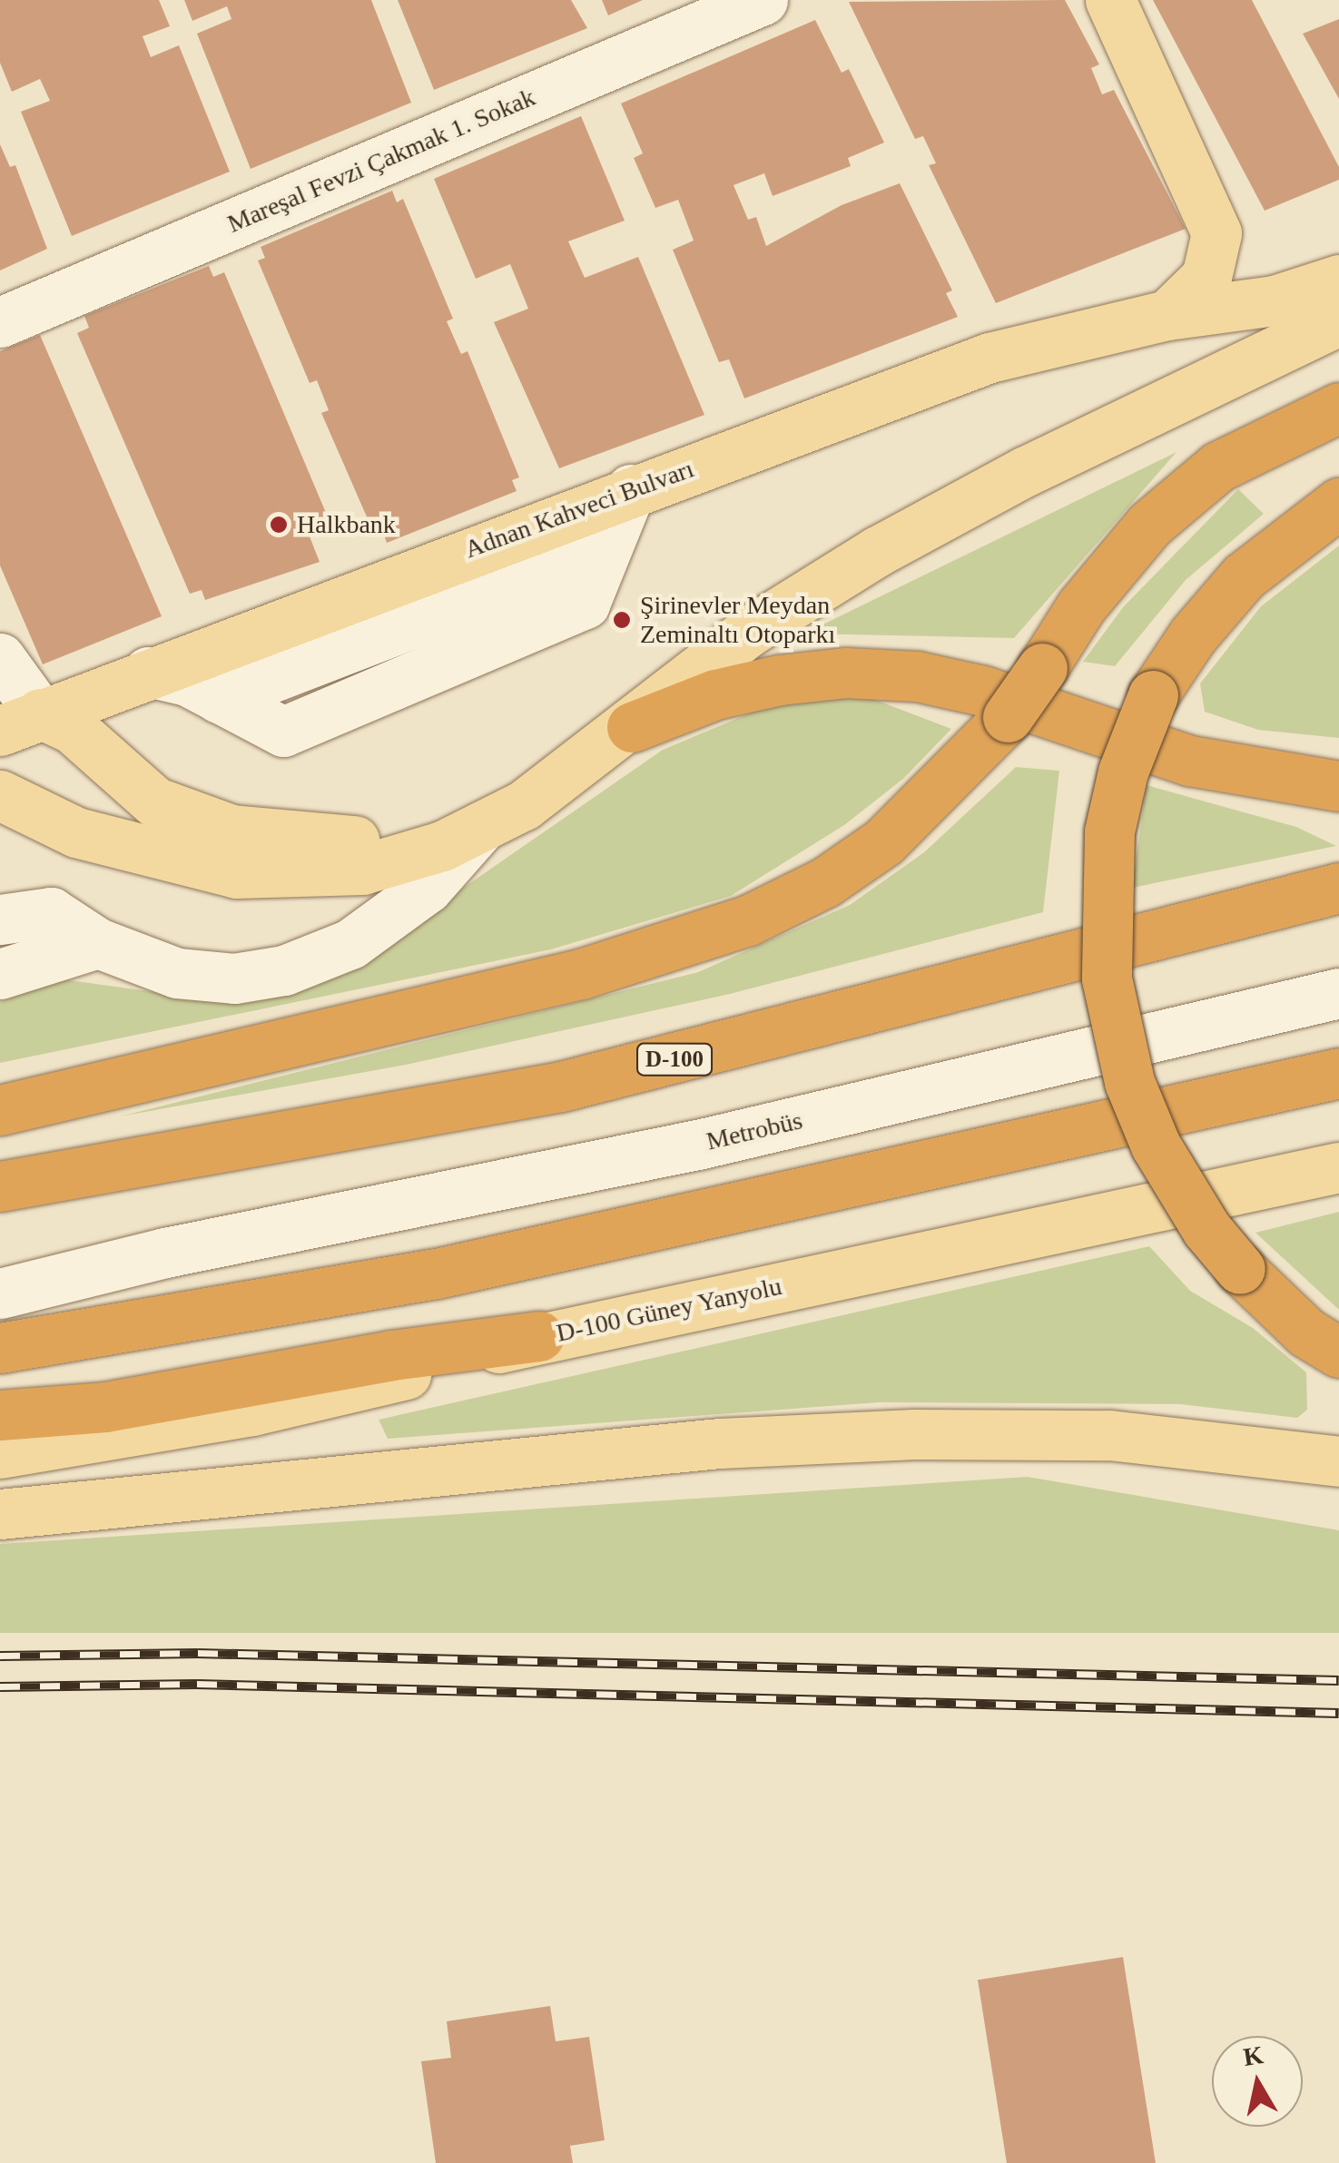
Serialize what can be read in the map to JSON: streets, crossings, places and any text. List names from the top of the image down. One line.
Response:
{"streets":{"highway":["D-100"],"main road":["Adnan Kahveci Bulvarı","D-100 Güney Yanyolu"],"street":["Mareşal Fevzi Çakmak 1. Sokak","Metrobüs"]},"places":["Halkbank","Şirinevler Meydan Zeminaltı Otoparkı"],"north":"top"}
